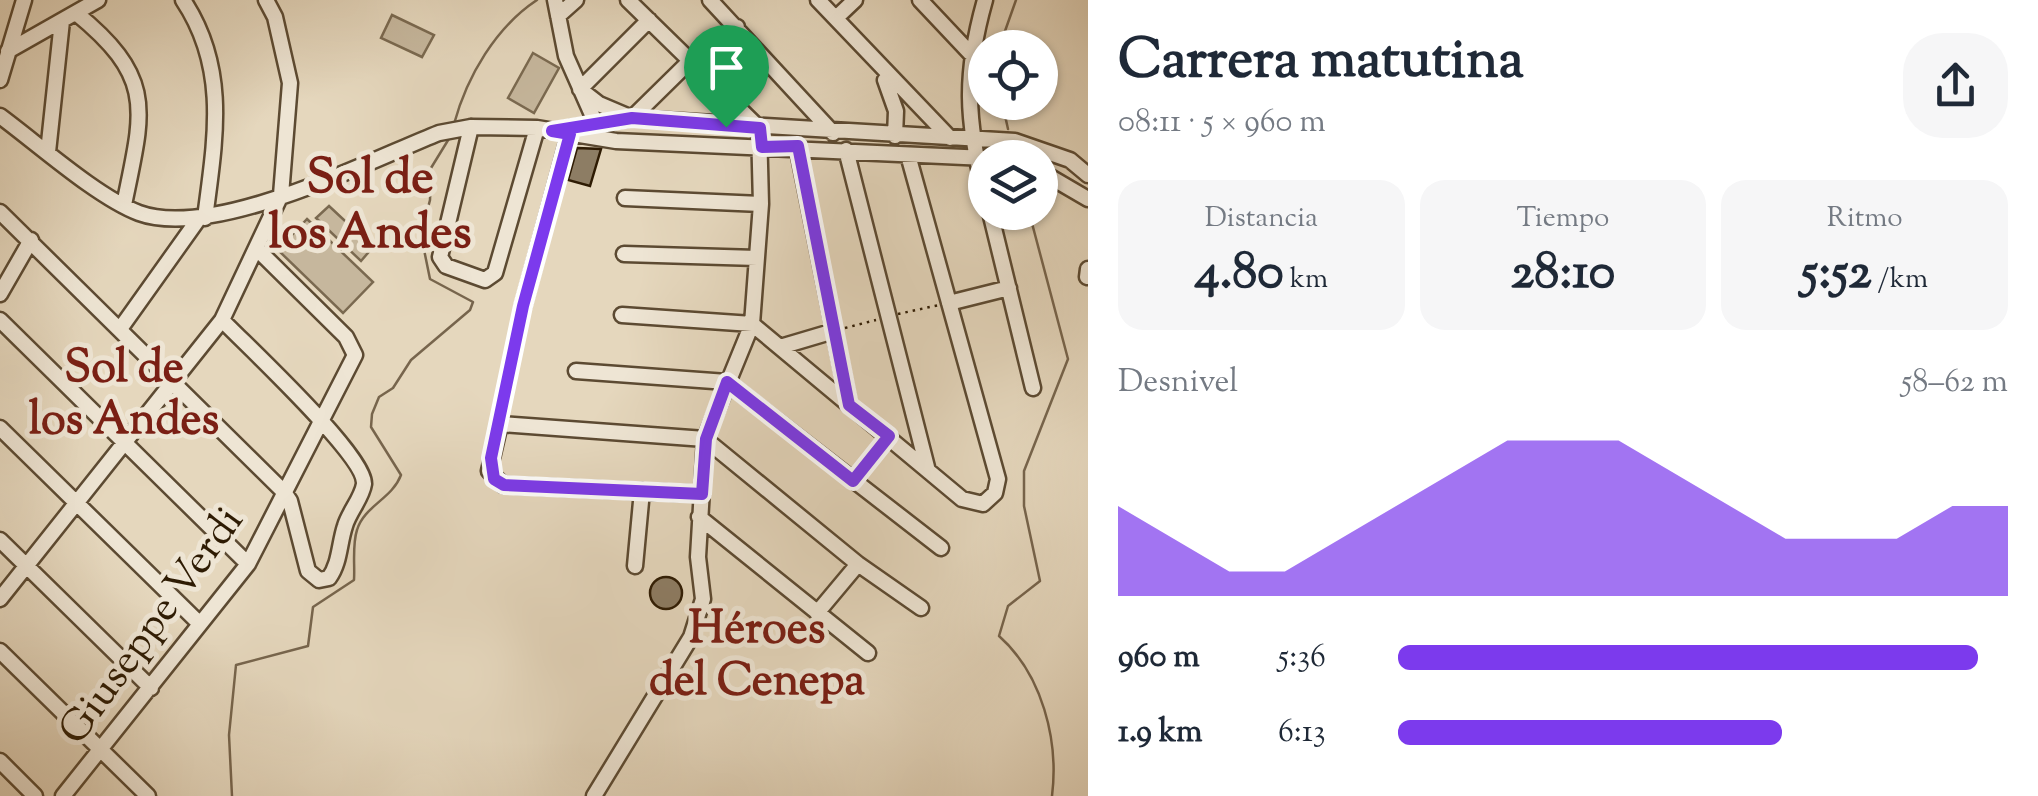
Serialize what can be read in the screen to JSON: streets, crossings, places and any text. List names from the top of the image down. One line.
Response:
{"streets":{"street":["Giuseppe Verdi"]},"districts":["Sol de los Andes","Sol de los Andes","Héroes del Cenepa"],"page":{"heading":["Carrera matutina","08:11 · 5 × 960 m"],"stats":[["Distancia","4.80 km"],["Tiempo","28:10"],["Ritmo","5:52 /km"]],"chart":["Desnivel","58–62 m"],"list":[{"name":"960 m","note":"5:36"},{"name":"1.9 km","note":"6:13"}]}}
